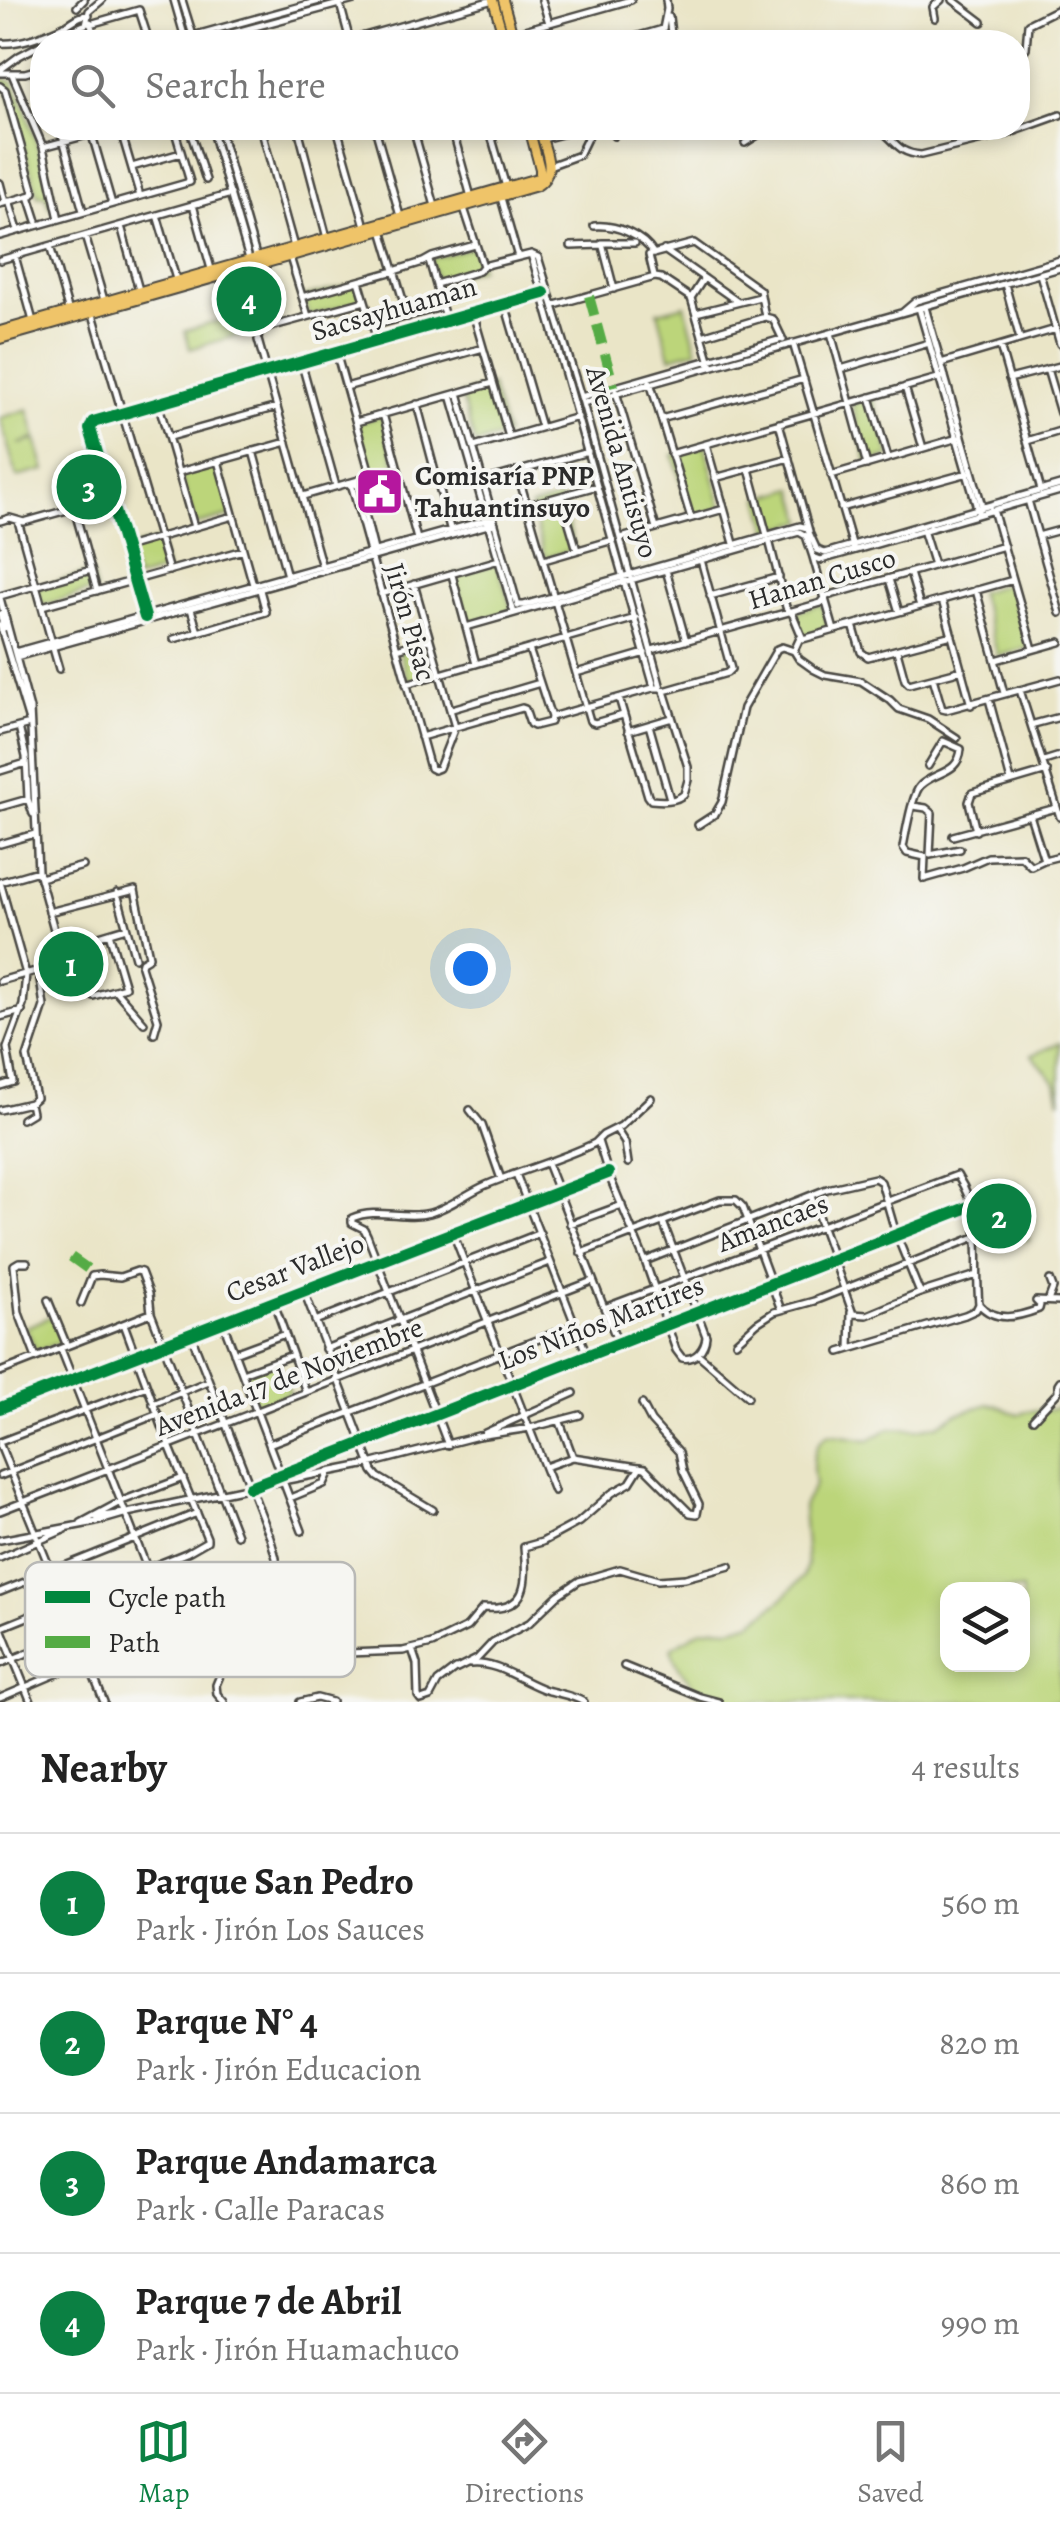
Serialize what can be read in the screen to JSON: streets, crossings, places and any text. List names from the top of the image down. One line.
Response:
{"streets":{"street":["Sacsayhuaman","Avenida Antisuyo","Hanan Cusco","Jirón Pisac","Amancaes","Cesar Vallejo","Los Niños Martires","Avenida 17 de Noviembre"]},"crossings":[["Sacsayhuaman","Avenida Antisuyo"],["Avenida Antisuyo","Hanan Cusco"],["Amancaes","Los Niños Martires"]],"places":{"public building":["Comisaría PNP Tahuantinsuyo"]},"legend":["Cycle path","Path"],"page":{"search":"Search here","pins":["4","3","1","2"],"heading":["Nearby","4 results"],"list":[{"mark":"1","name":"Parque San Pedro","note":"Park · Jirón Los Sauces","value":"560 m"},{"mark":"2","name":"Parque N° 4","note":"Park · Jirón Educacion","value":"820 m"},{"mark":"3","name":"Parque Andamarca","note":"Park · Calle Paracas","value":"860 m"},{"mark":"4","name":"Parque 7 de Abril","note":"Park · Jirón Huamachuco","value":"990 m"}],"nav":["Map","Directions","Saved"]}}
